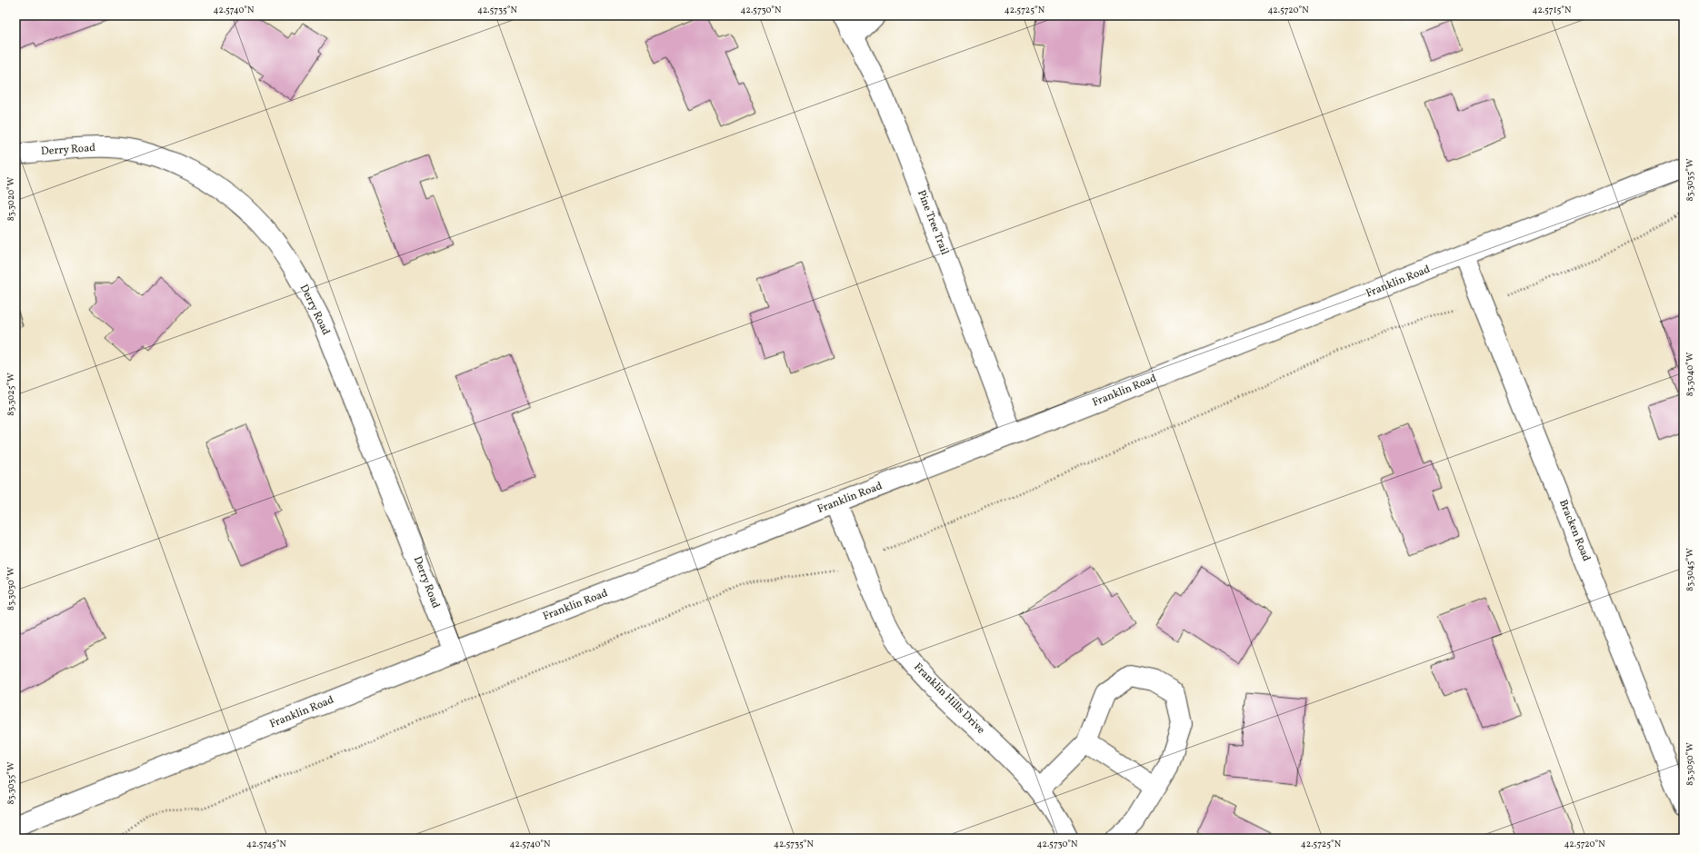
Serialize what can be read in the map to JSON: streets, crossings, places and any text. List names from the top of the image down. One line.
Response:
{"streets":{"street":["Derry Road","Pine Tree Trail","Franklin Road","Bracken Road","Franklin Hills Drive"]},"crossings":[["Derry Road","Franklin Road"],["Pine Tree Trail","Franklin Road"],["Franklin Road","Bracken Road"],["Franklin Road","Franklin Hills Drive"]],"coordinates":["42.5740°N","42.5735°N","42.5730°N","42.5725°N","42.5720°N","42.5715°N","83.3035°W","83.3020°W","83.3040°W","83.3025°W","83.3045°W","83.3030°W","83.3050°W","42.5745°N"]}
